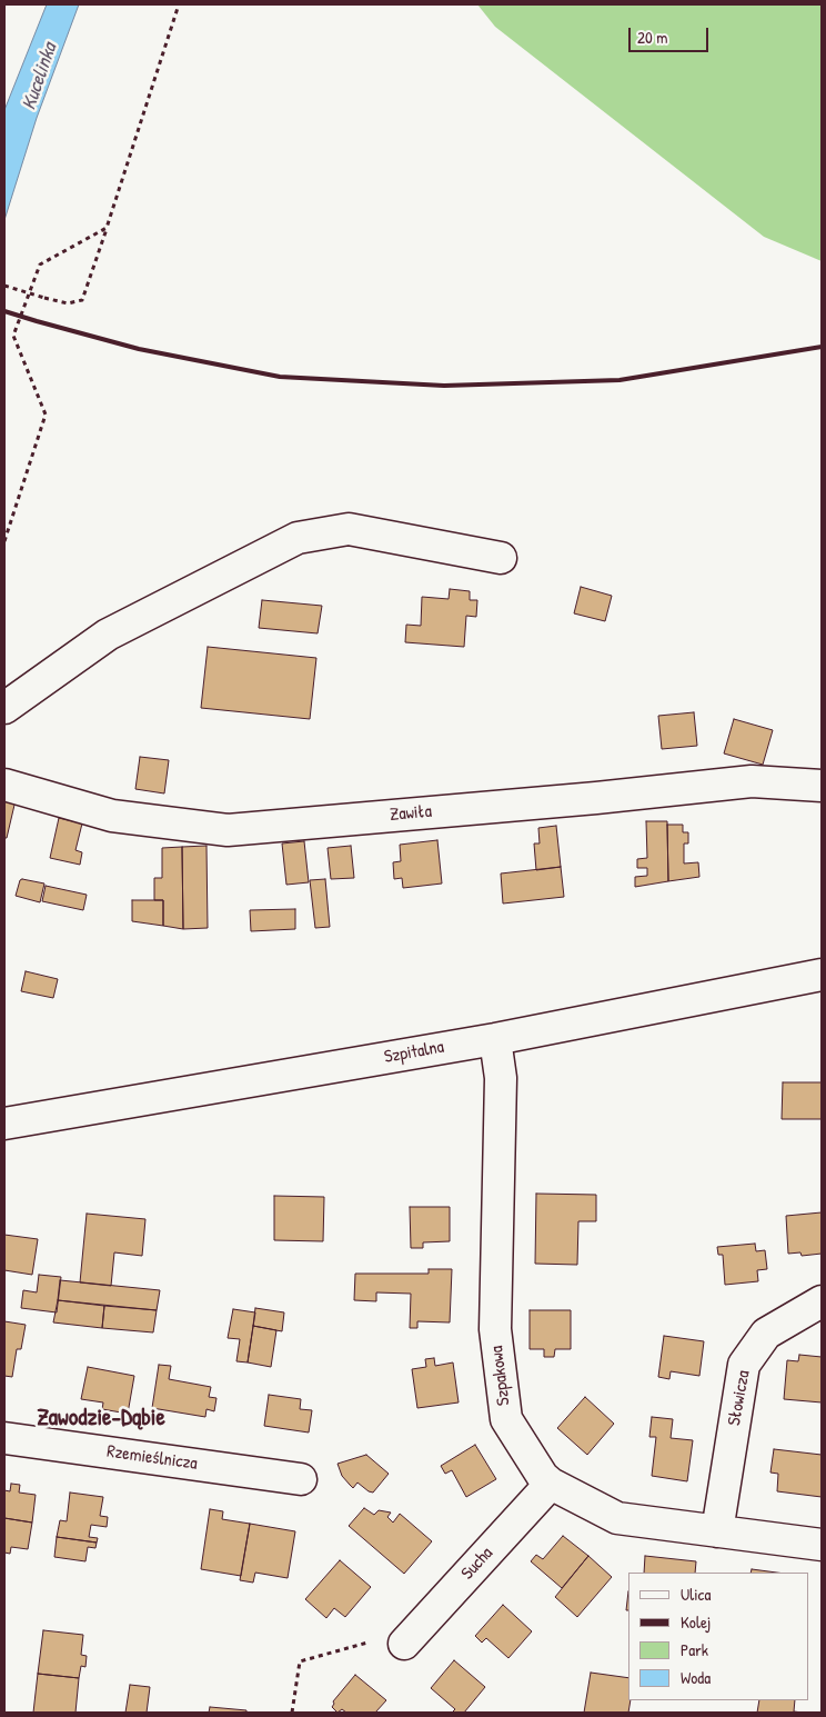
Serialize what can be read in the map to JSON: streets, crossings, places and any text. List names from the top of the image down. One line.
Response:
{"streets":{"street":["Zawiła","Szpitalna","Szpakowa","Słowicza","Rzemieślnicza","Sucha"]},"crossings":[["Szpitalna","Szpakowa"],["Szpakowa","Słowicza"],["Szpakowa","Sucha"]],"districts":["Zawodzie-Dąbie"],"water":["Kucelinka"],"legend":["Ulica","Kolej","Park","Woda"],"scale_bar":"20 m"}
